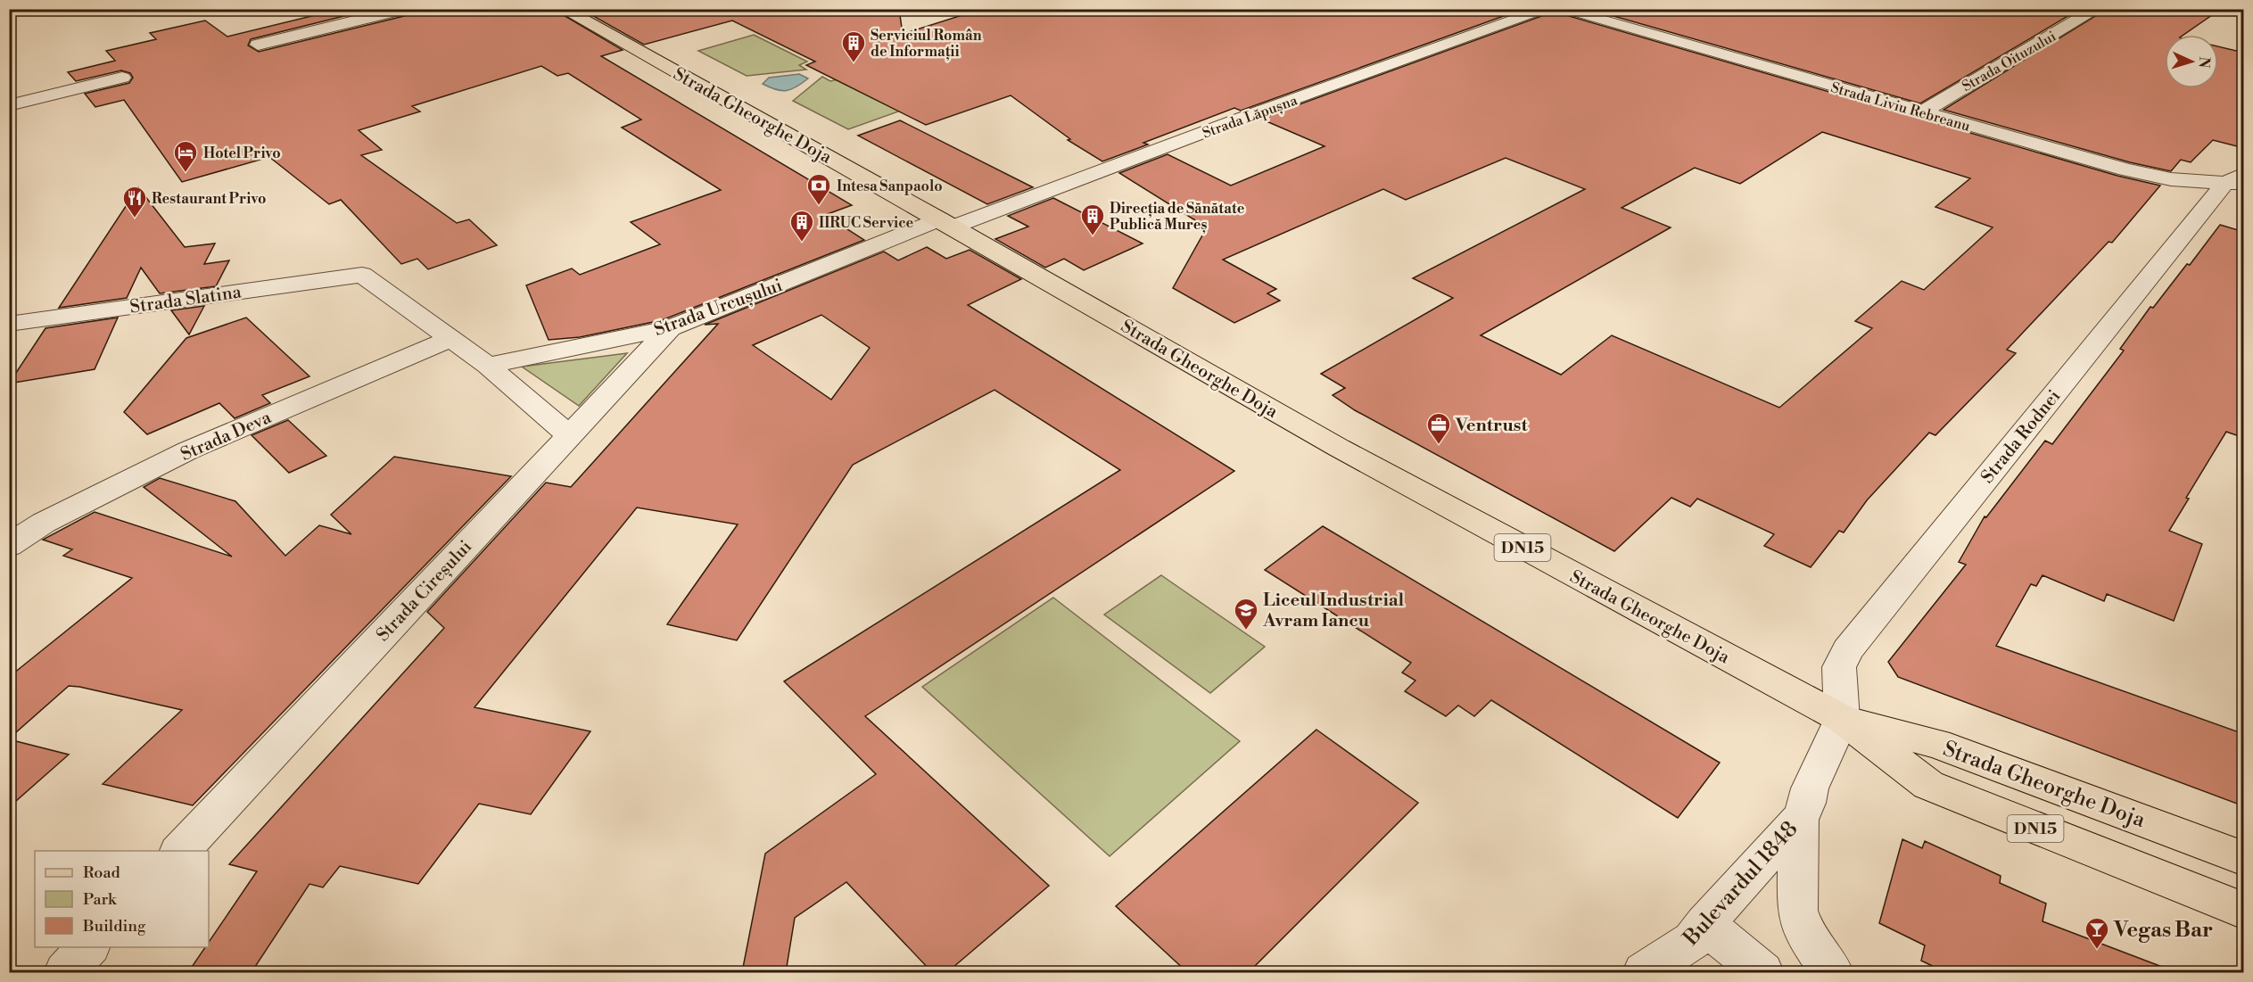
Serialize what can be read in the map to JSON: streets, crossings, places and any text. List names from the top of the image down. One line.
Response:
{"streets":{"main road":["Strada Gheorghe Doja","DN15"],"street":["Strada Oituzului","Strada Liviu Rebreanu","Strada Lăpușna","Strada Slatina","Strada Urcușului","Strada Deva","Strada Rodnei","Strada Cireșului","Bulevardul 1848"]},"crossings":[["Strada Oituzului","Strada Liviu Rebreanu"],["Strada Liviu Rebreanu","Strada Rodnei"],["Strada Gheorghe Doja","Strada Lăpușna"],["Strada Gheorghe Doja","Strada Urcușului"],["Strada Gheorghe Doja","Strada Rodnei"],["Strada Gheorghe Doja","Bulevardul 1848"],["Strada Lăpușna","Strada Urcușului"],["Strada Slatina","Strada Deva"],["Strada Urcușului","Strada Cireșului"],["Strada Rodnei","Bulevardul 1848"]],"places":{"building":["Serviciul Român de Informații","Direcția de Sănătate Publică Mureș","IIRUC Service"],"hotel":["Hotel Privo"],"bank":["Intesa Sanpaolo"],"restaurant":["Restaurant Privo"],"office":["Ventrust"],"school or university":["Liceul Industrial Avram Iancu"],"bar":["Vegas Bar"]},"legend":["Road","Park","Building"],"north":"right"}
